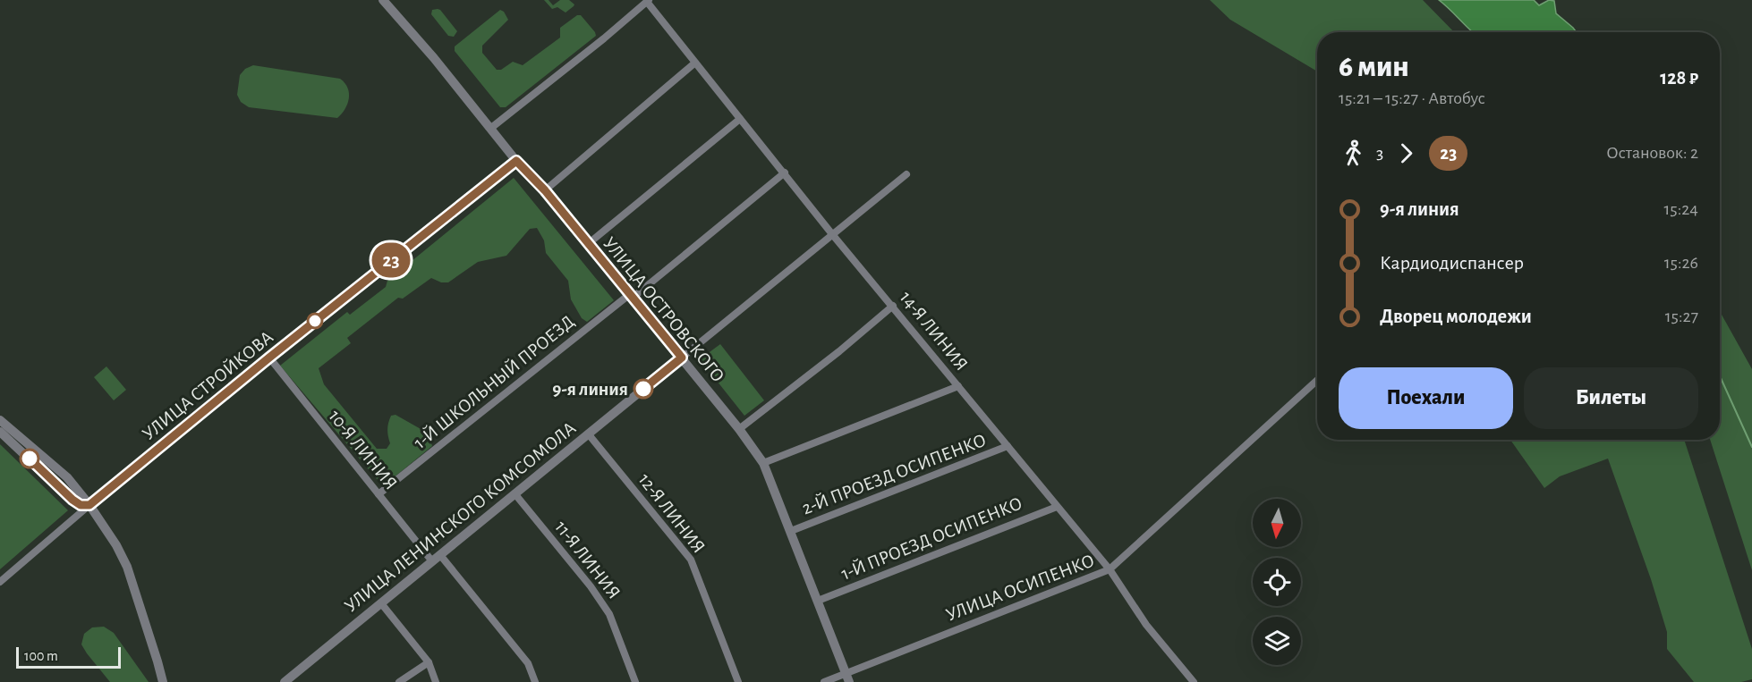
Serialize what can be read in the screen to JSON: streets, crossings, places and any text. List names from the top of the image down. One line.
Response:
{"streets":{"street":["УЛИЦА ОСТРОВСКОГО","14-Я ЛИНИЯ","1-Й ШКОЛЬНЫЙ ПРОЕЗД","УЛИЦА СТРОЙКОВА","10-Я ЛИНИЯ","2-Й ПРОЕЗД ОСИПЕНКО","12-Я ЛИНИЯ","УЛИЦА ЛЕНИНСКОГО КОМСОМОЛА","1-Й ПРОЕЗД ОСИПЕНКО","11-Я ЛИНИЯ","УЛИЦА ОСИПЕНКО"]},"crossings":[["УЛИЦА ОСТРОВСКОГО","1-Й ШКОЛЬНЫЙ ПРОЕЗД"],["УЛИЦА ОСТРОВСКОГО","УЛИЦА СТРОЙКОВА"],["УЛИЦА ОСТРОВСКОГО","2-Й ПРОЕЗД ОСИПЕНКО"],["УЛИЦА ОСТРОВСКОГО","УЛИЦА ЛЕНИНСКОГО КОМСОМОЛА"],["УЛИЦА ОСТРОВСКОГО","1-Й ПРОЕЗД ОСИПЕНКО"],["УЛИЦА ОСТРОВСКОГО","УЛИЦА ОСИПЕНКО"],["14-Я ЛИНИЯ","1-Й ШКОЛЬНЫЙ ПРОЕЗД"],["14-Я ЛИНИЯ","2-Й ПРОЕЗД ОСИПЕНКО"],["14-Я ЛИНИЯ","УЛИЦА ЛЕНИНСКОГО КОМСОМОЛА"],["14-Я ЛИНИЯ","1-Й ПРОЕЗД ОСИПЕНКО"],["14-Я ЛИНИЯ","УЛИЦА ОСИПЕНКО"],["1-Й ШКОЛЬНЫЙ ПРОЕЗД","10-Я ЛИНИЯ"],["УЛИЦА СТРОЙКОВА","10-Я ЛИНИЯ"],["10-Я ЛИНИЯ","УЛИЦА ЛЕНИНСКОГО КОМСОМОЛА"],["12-Я ЛИНИЯ","УЛИЦА ЛЕНИНСКОГО КОМСОМОЛА"],["УЛИЦА ЛЕНИНСКОГО КОМСОМОЛА","11-Я ЛИНИЯ"]],"places":["9-я линия"],"lines":["bus line 23"],"scale_bar":"100 m","north":"bottom","page":{"on_map":"23","heading":["6 мин","15:21 – 15:27 · Автобус","128 ₽"],"legs":["3","23","Остановок: 2"],"list":[{"name":"9-я линия","value":"15:24"},{"name":"Кардиодиспансер","value":"15:26"},{"name":"Дворец молодежи","value":"15:27"}],"buttons":["Поехали","Билеты"],"scale":"100 m"}}
